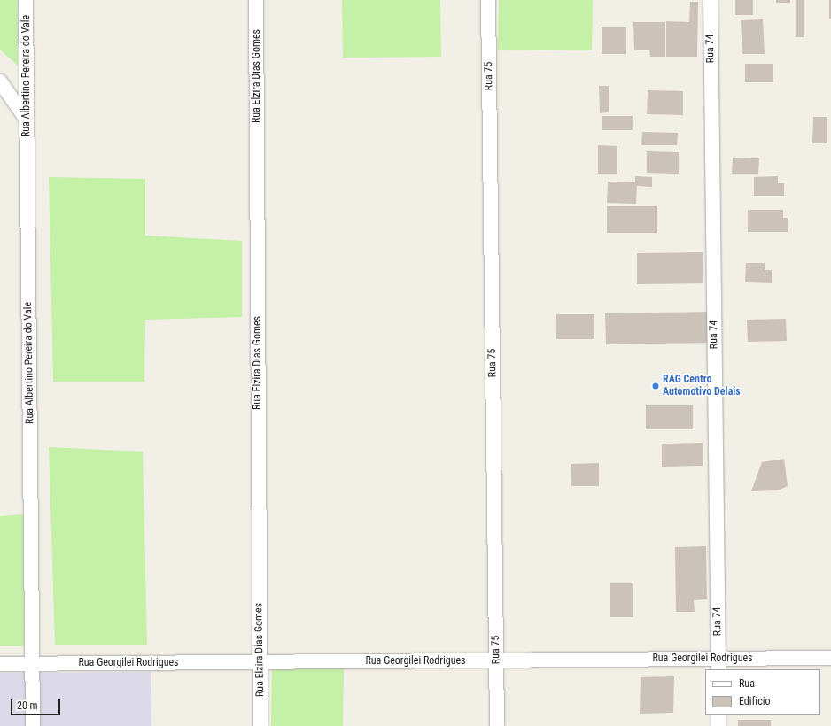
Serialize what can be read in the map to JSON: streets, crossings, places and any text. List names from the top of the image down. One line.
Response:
{"streets":{"street":["Rua 74","Rua Albertino Pereira do Vale","Rua Elzira Dias Gomes","Rua 75","Rua Georgilei Rodrigues"]},"crossings":[["Rua 74","Rua Georgilei Rodrigues"],["Rua Albertino Pereira do Vale","Rua Georgilei Rodrigues"],["Rua Elzira Dias Gomes","Rua Georgilei Rodrigues"],["Rua 75","Rua Georgilei Rodrigues"]],"places":["RAG Centro Automotivo Delais"],"legend":["Rua","Edifício"],"scale_bar":"20 m"}
